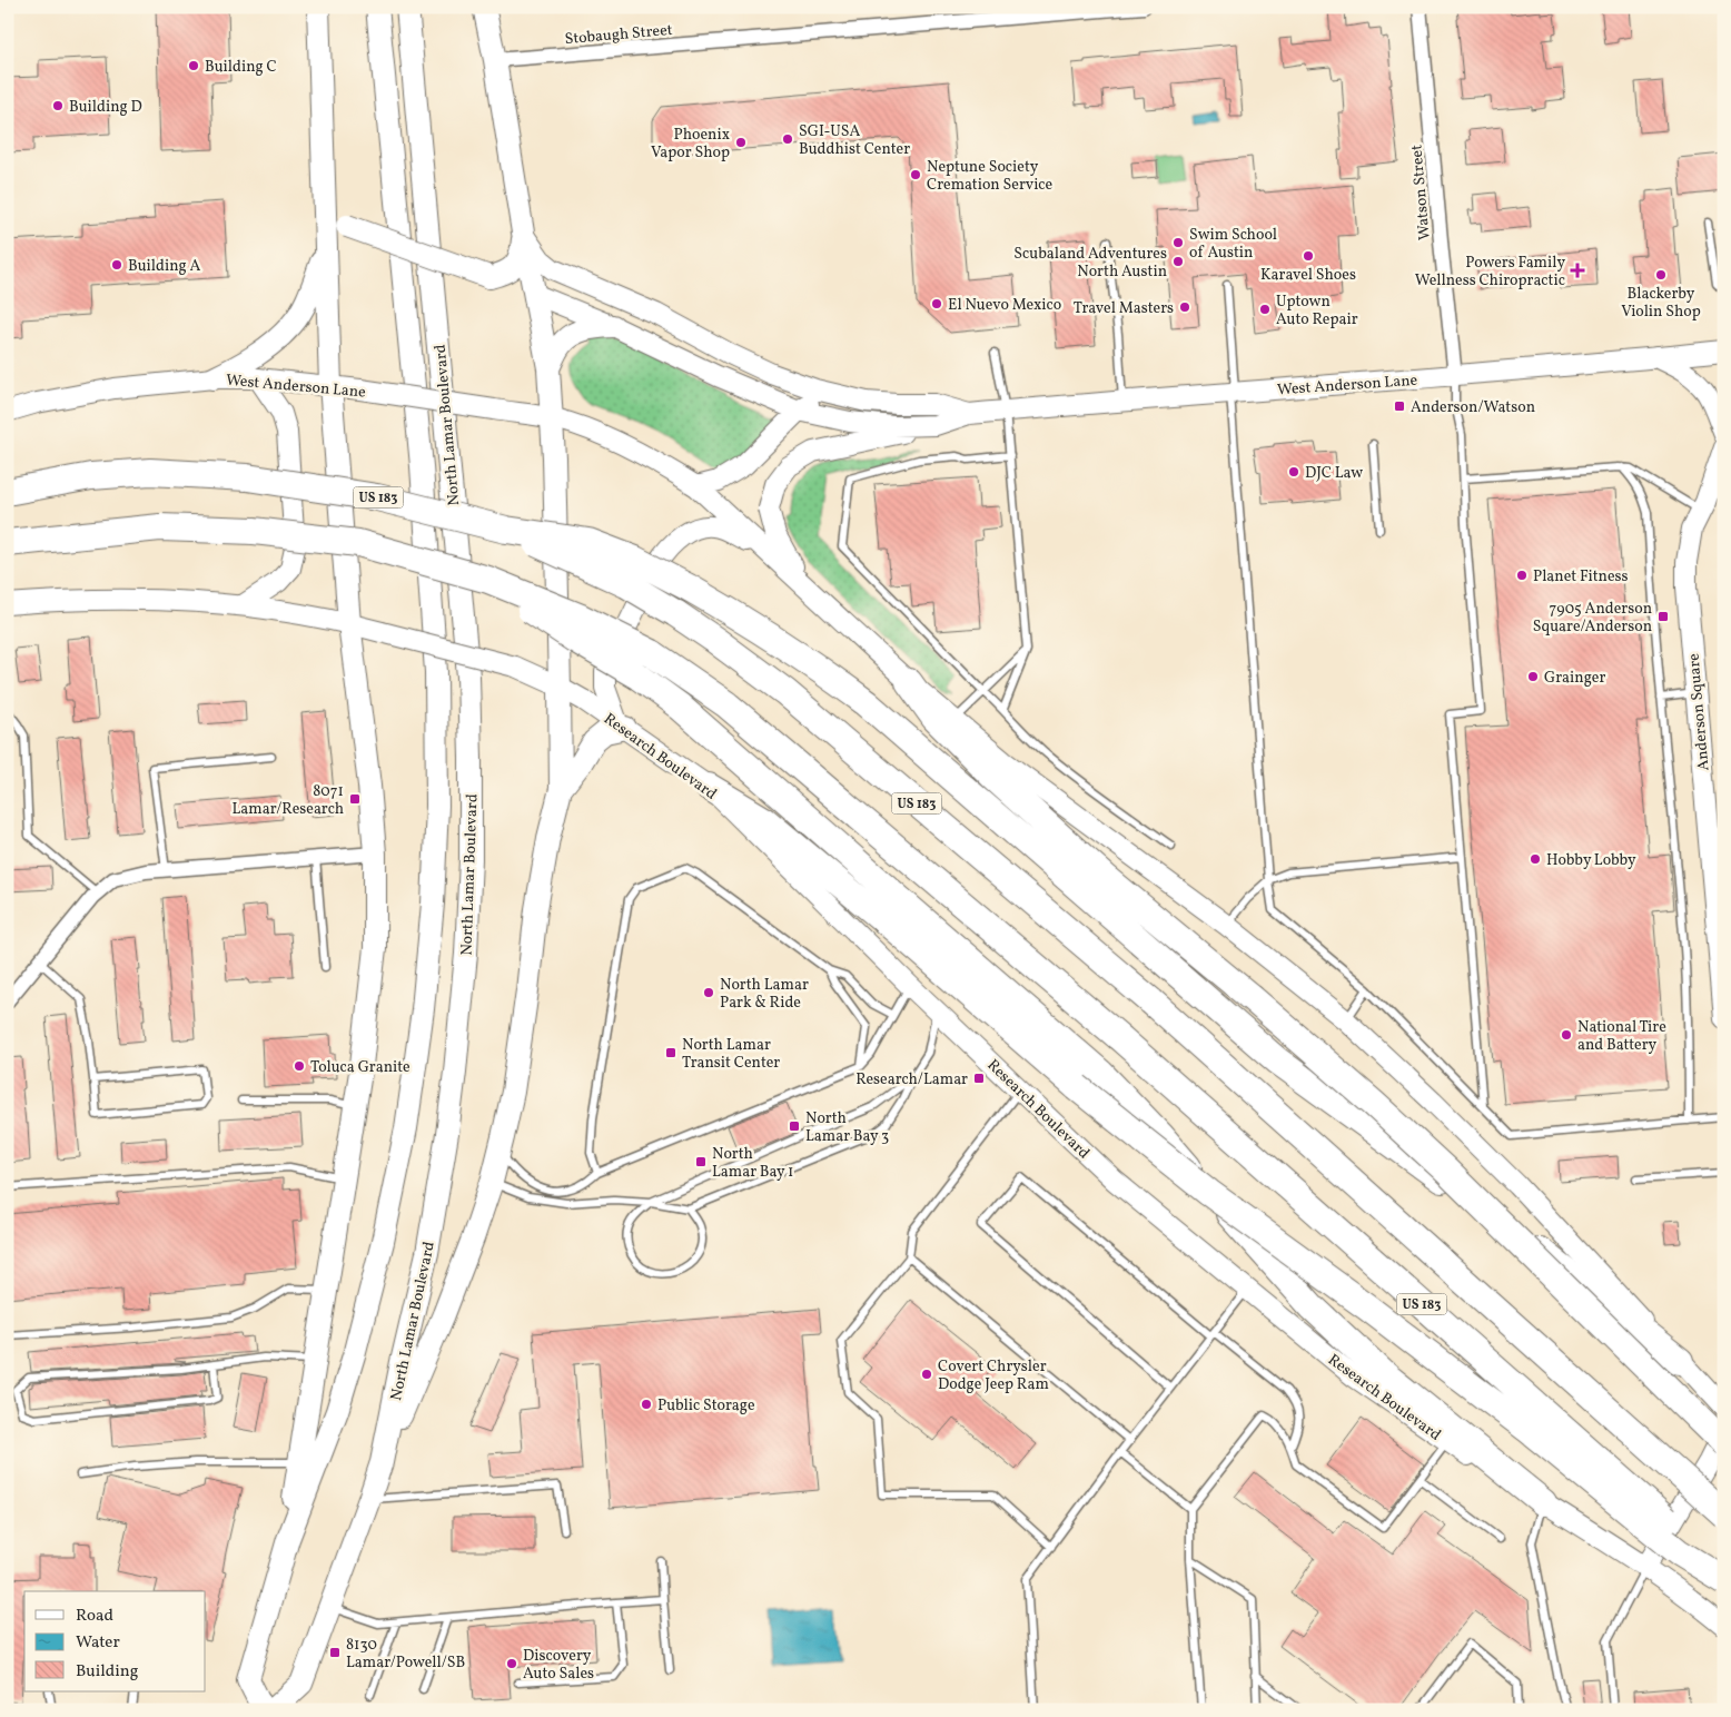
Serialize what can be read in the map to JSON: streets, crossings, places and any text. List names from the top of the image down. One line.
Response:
{"streets":{"highway":["US 183"],"main road":["West Anderson Lane","North Lamar Boulevard","Anderson Square","Research Boulevard"],"street":["Stobaugh Street","Watson Street"]},"crossings":[["Watson Street","West Anderson Lane"]],"places":{"other":["Building C","Building D","SGI-USA Buddhist Center","Phoenix Vapor Shop","Neptune Society Cremation Service","Swim School of Austin","Karavel Shoes","Scubaland Adventures North Austin","Building A","Blackerby Violin Shop","El Nuevo Mexico","Travel Masters","Uptown Auto Repair","DJC Law","Planet Fitness","Grainger","Hobby Lobby","North Lamar Park & Ride","National Tire and Battery","Toluca Granite","Covert Chrysler Dodge Jeep Ram","Public Storage","Discovery Auto Sales"],"health":["Powers Family Wellness Chiropractic"],"transit":["Anderson/Watson","7905 Anderson Square/Anderson","8071 Lamar/Research","North Lamar Transit Center","Research/Lamar","North Lamar Bay 3","North Lamar Bay 1","8130 Lamar/Powell/SB"]},"legend":["Road","Water","Building"]}
